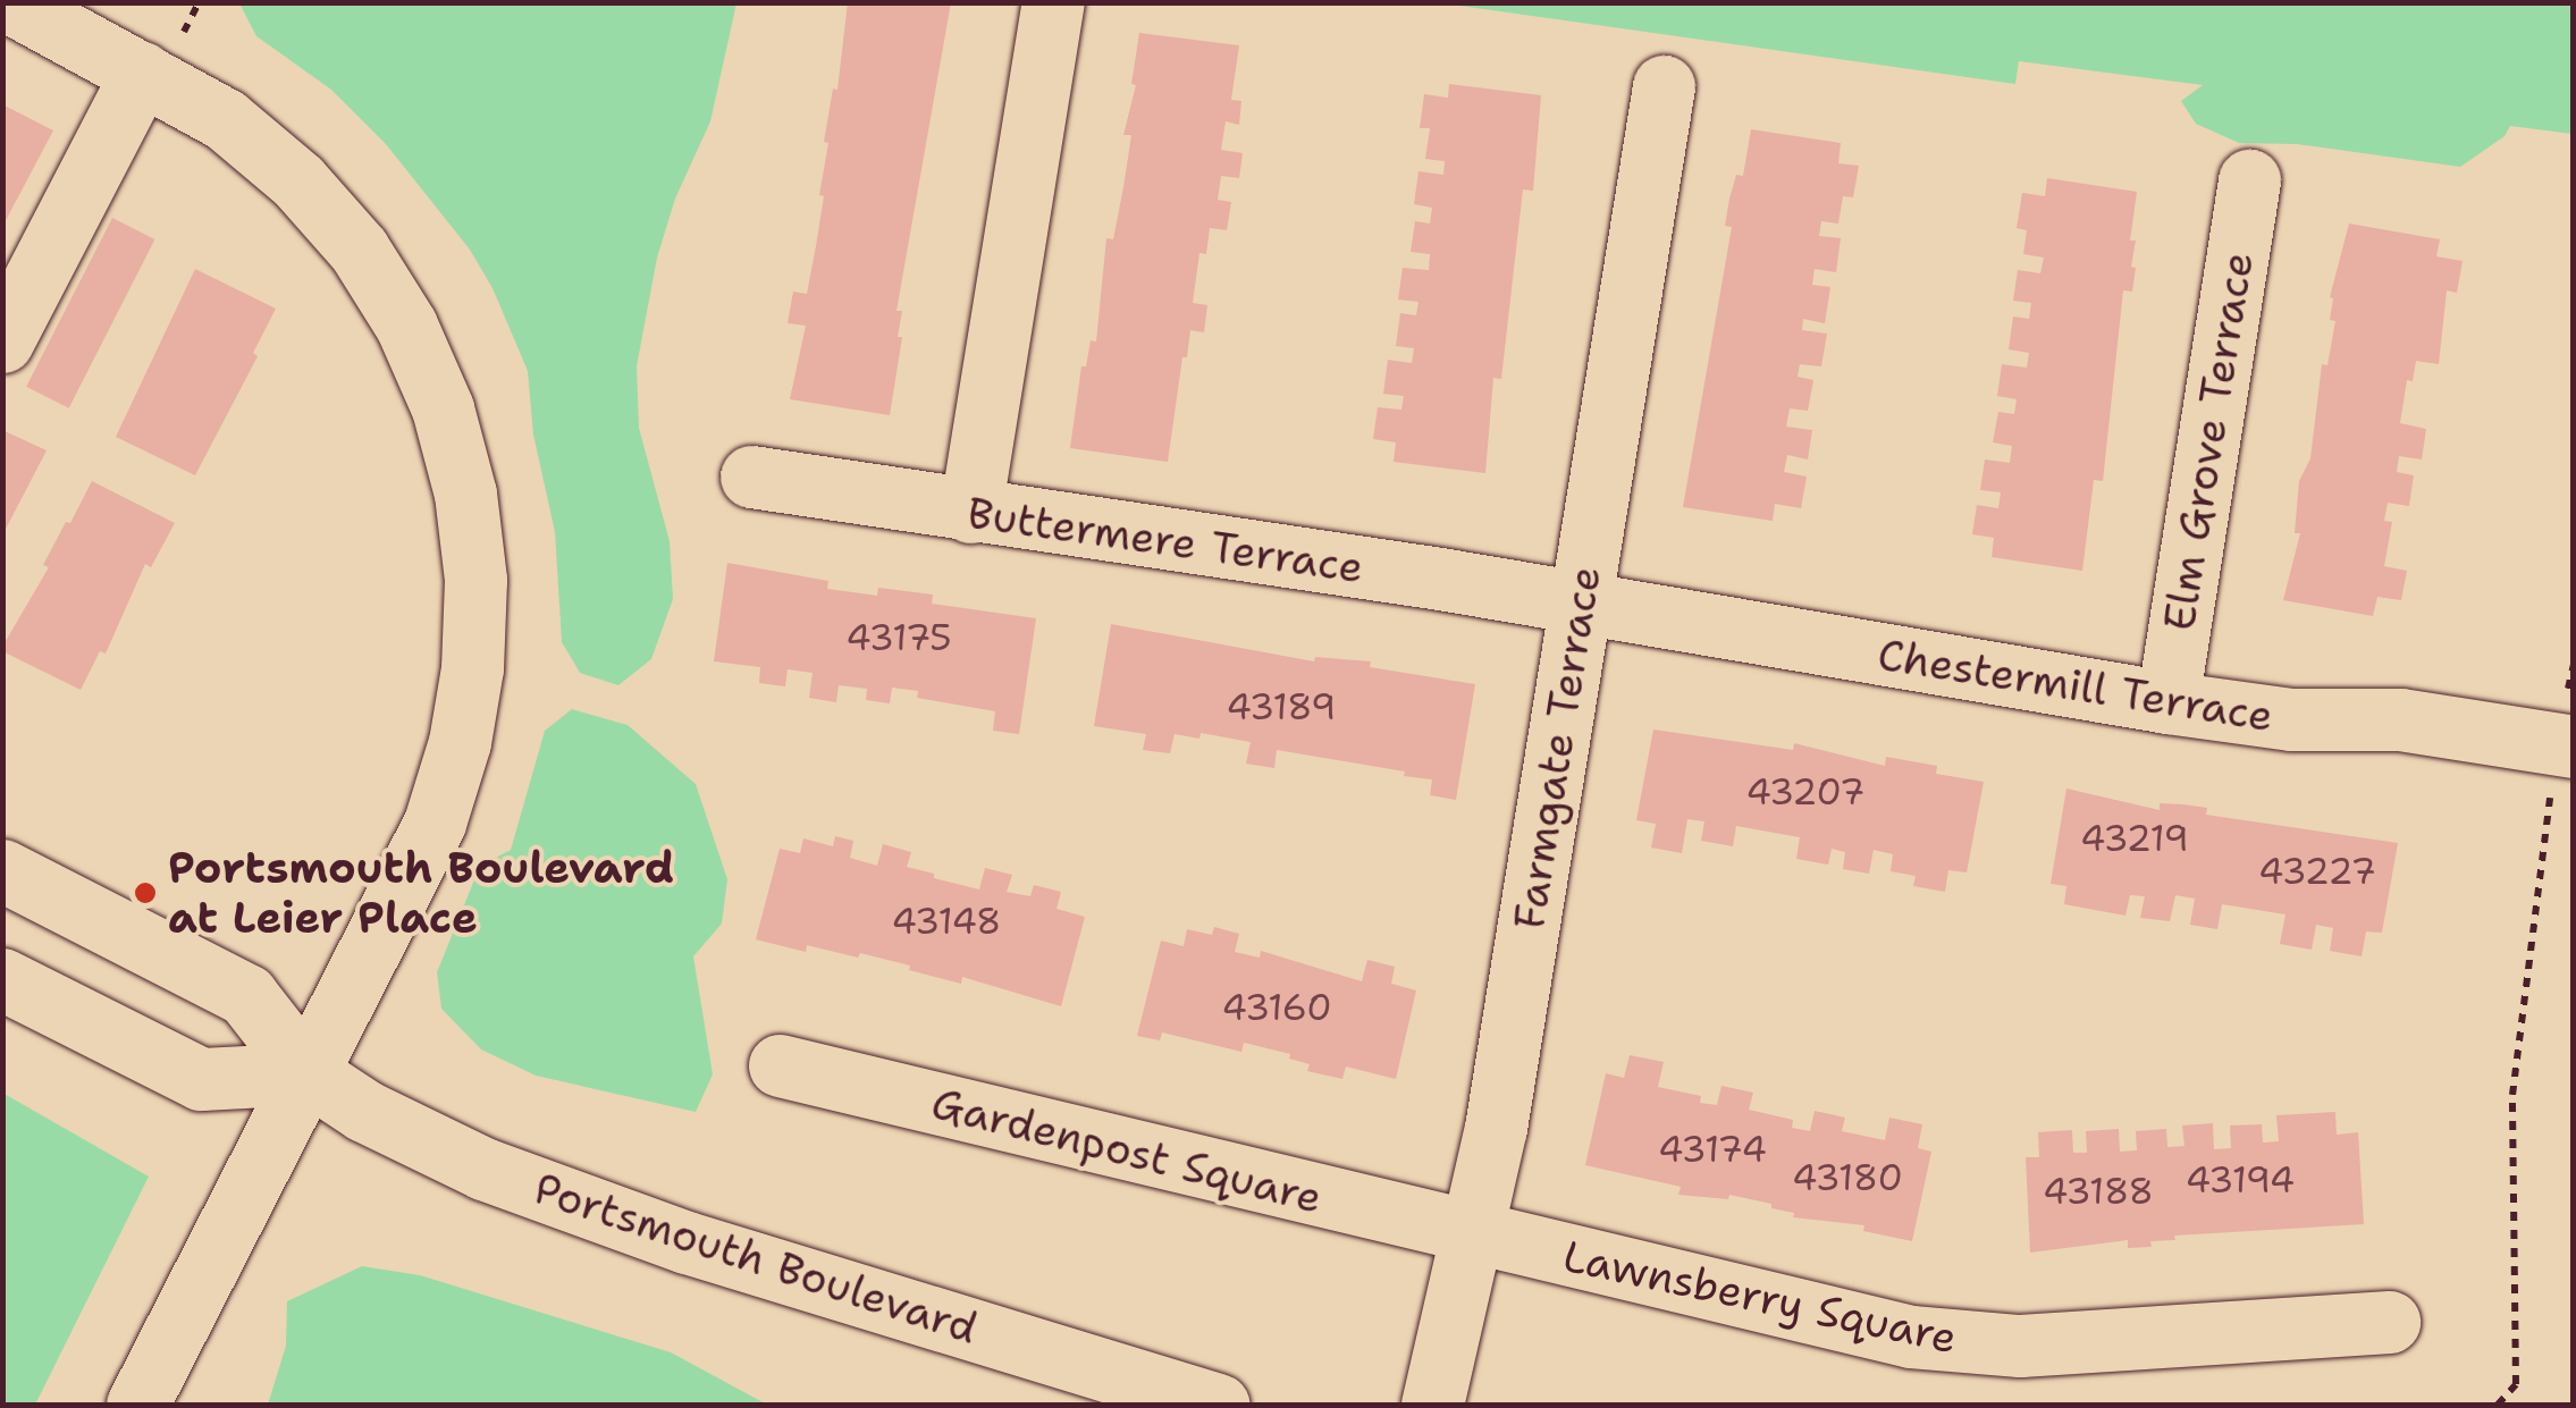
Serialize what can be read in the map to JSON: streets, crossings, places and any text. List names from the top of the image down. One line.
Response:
{"streets":{"street":["Elm Grove Terrace","Buttermere Terrace","Chestermill Terrace","Farmgate Terrace","Gardenpost Square","Portsmouth Boulevard","Lawnsberry Square"]},"crossings":[["Elm Grove Terrace","Chestermill Terrace"],["Buttermere Terrace","Chestermill Terrace"],["Buttermere Terrace","Farmgate Terrace"],["Chestermill Terrace","Farmgate Terrace"],["Farmgate Terrace","Gardenpost Square"],["Farmgate Terrace","Lawnsberry Square"],["Gardenpost Square","Lawnsberry Square"]],"places":["Portsmouth Boulevard at Leier Place"],"house_numbers":["43175","43189","43207","43219","43227","43148","43160","43174","43180","43194","43188"]}
